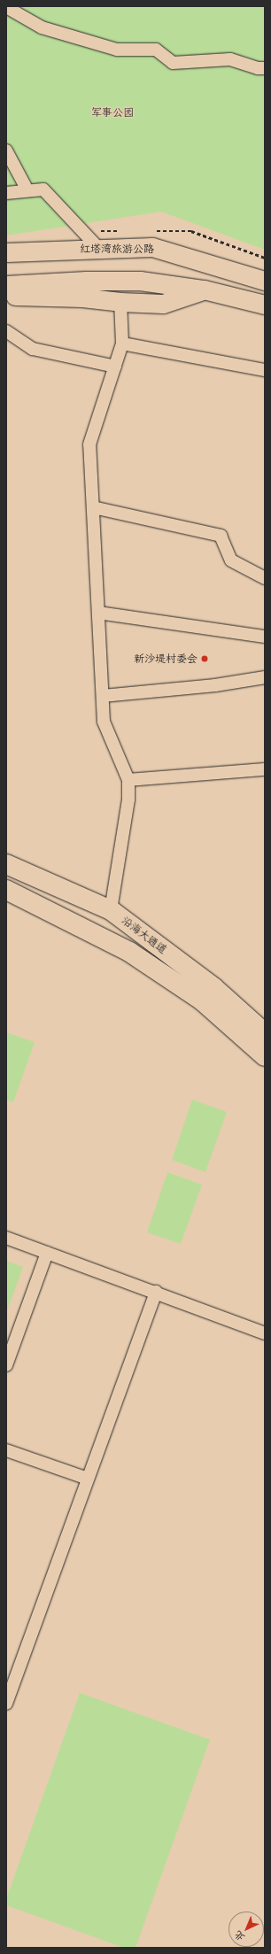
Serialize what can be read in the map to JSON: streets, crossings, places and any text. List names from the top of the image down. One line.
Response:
{"streets":{"highway":["沿海大通道"],"main road":["红塔湾旅游公路"]},"parks":["军事公园"],"places":["新沙堤村委会"],"north":"bottom left"}
